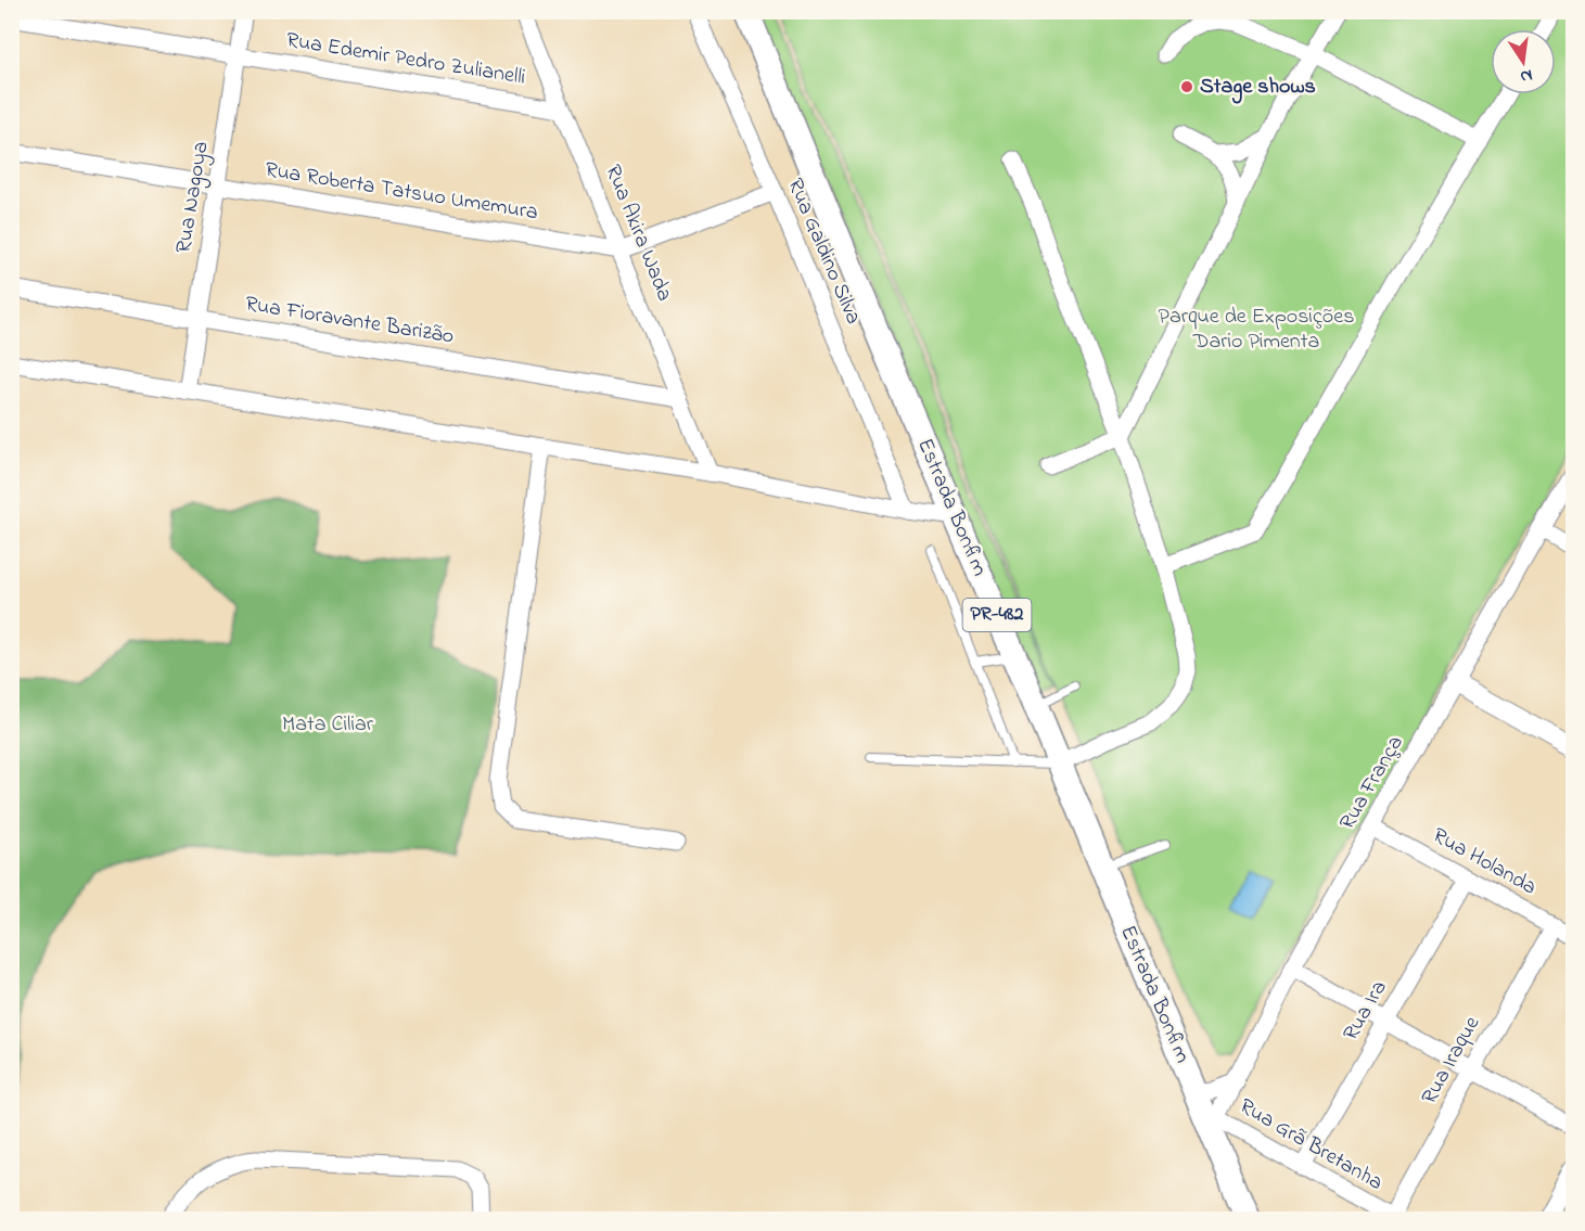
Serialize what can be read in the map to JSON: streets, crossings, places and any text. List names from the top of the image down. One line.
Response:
{"streets":{"main road":["Estrada Bonfim","PR-482"],"street":["Rua Edemir Pedro Zulianelli","Rua Roberta Tatsuo Umemura","Rua Nagoya","Rua Akira Wada","Rua Galdino Silva","Rua Fioravante Barizão","Rua França","Rua Holanda","Rua Ira","Rua Iraque","Rua Grã Bretanha"]},"crossings":[["Rua Edemir Pedro Zulianelli","Rua Nagoya"],["Rua Edemir Pedro Zulianelli","Rua Akira Wada"],["Rua Roberta Tatsuo Umemura","Rua Nagoya"],["Rua Roberta Tatsuo Umemura","Rua Akira Wada"],["Rua Nagoya","Rua Fioravante Barizão"],["Rua Akira Wada","Rua Fioravante Barizão"],["Estrada Bonfim","Rua França"],["Estrada Bonfim","Rua Grã Bretanha"],["Rua França","Rua Holanda"],["Rua França","Rua Grã Bretanha"],["Rua Holanda","Rua Ira"],["Rua Holanda","Rua Iraque"],["Rua Ira","Rua Grã Bretanha"],["Rua Iraque","Rua Grã Bretanha"]],"parks":["Parque de Exposições Dario Pimenta","Mata Ciliar"],"places":["Stage shows"],"north":"bottom"}
